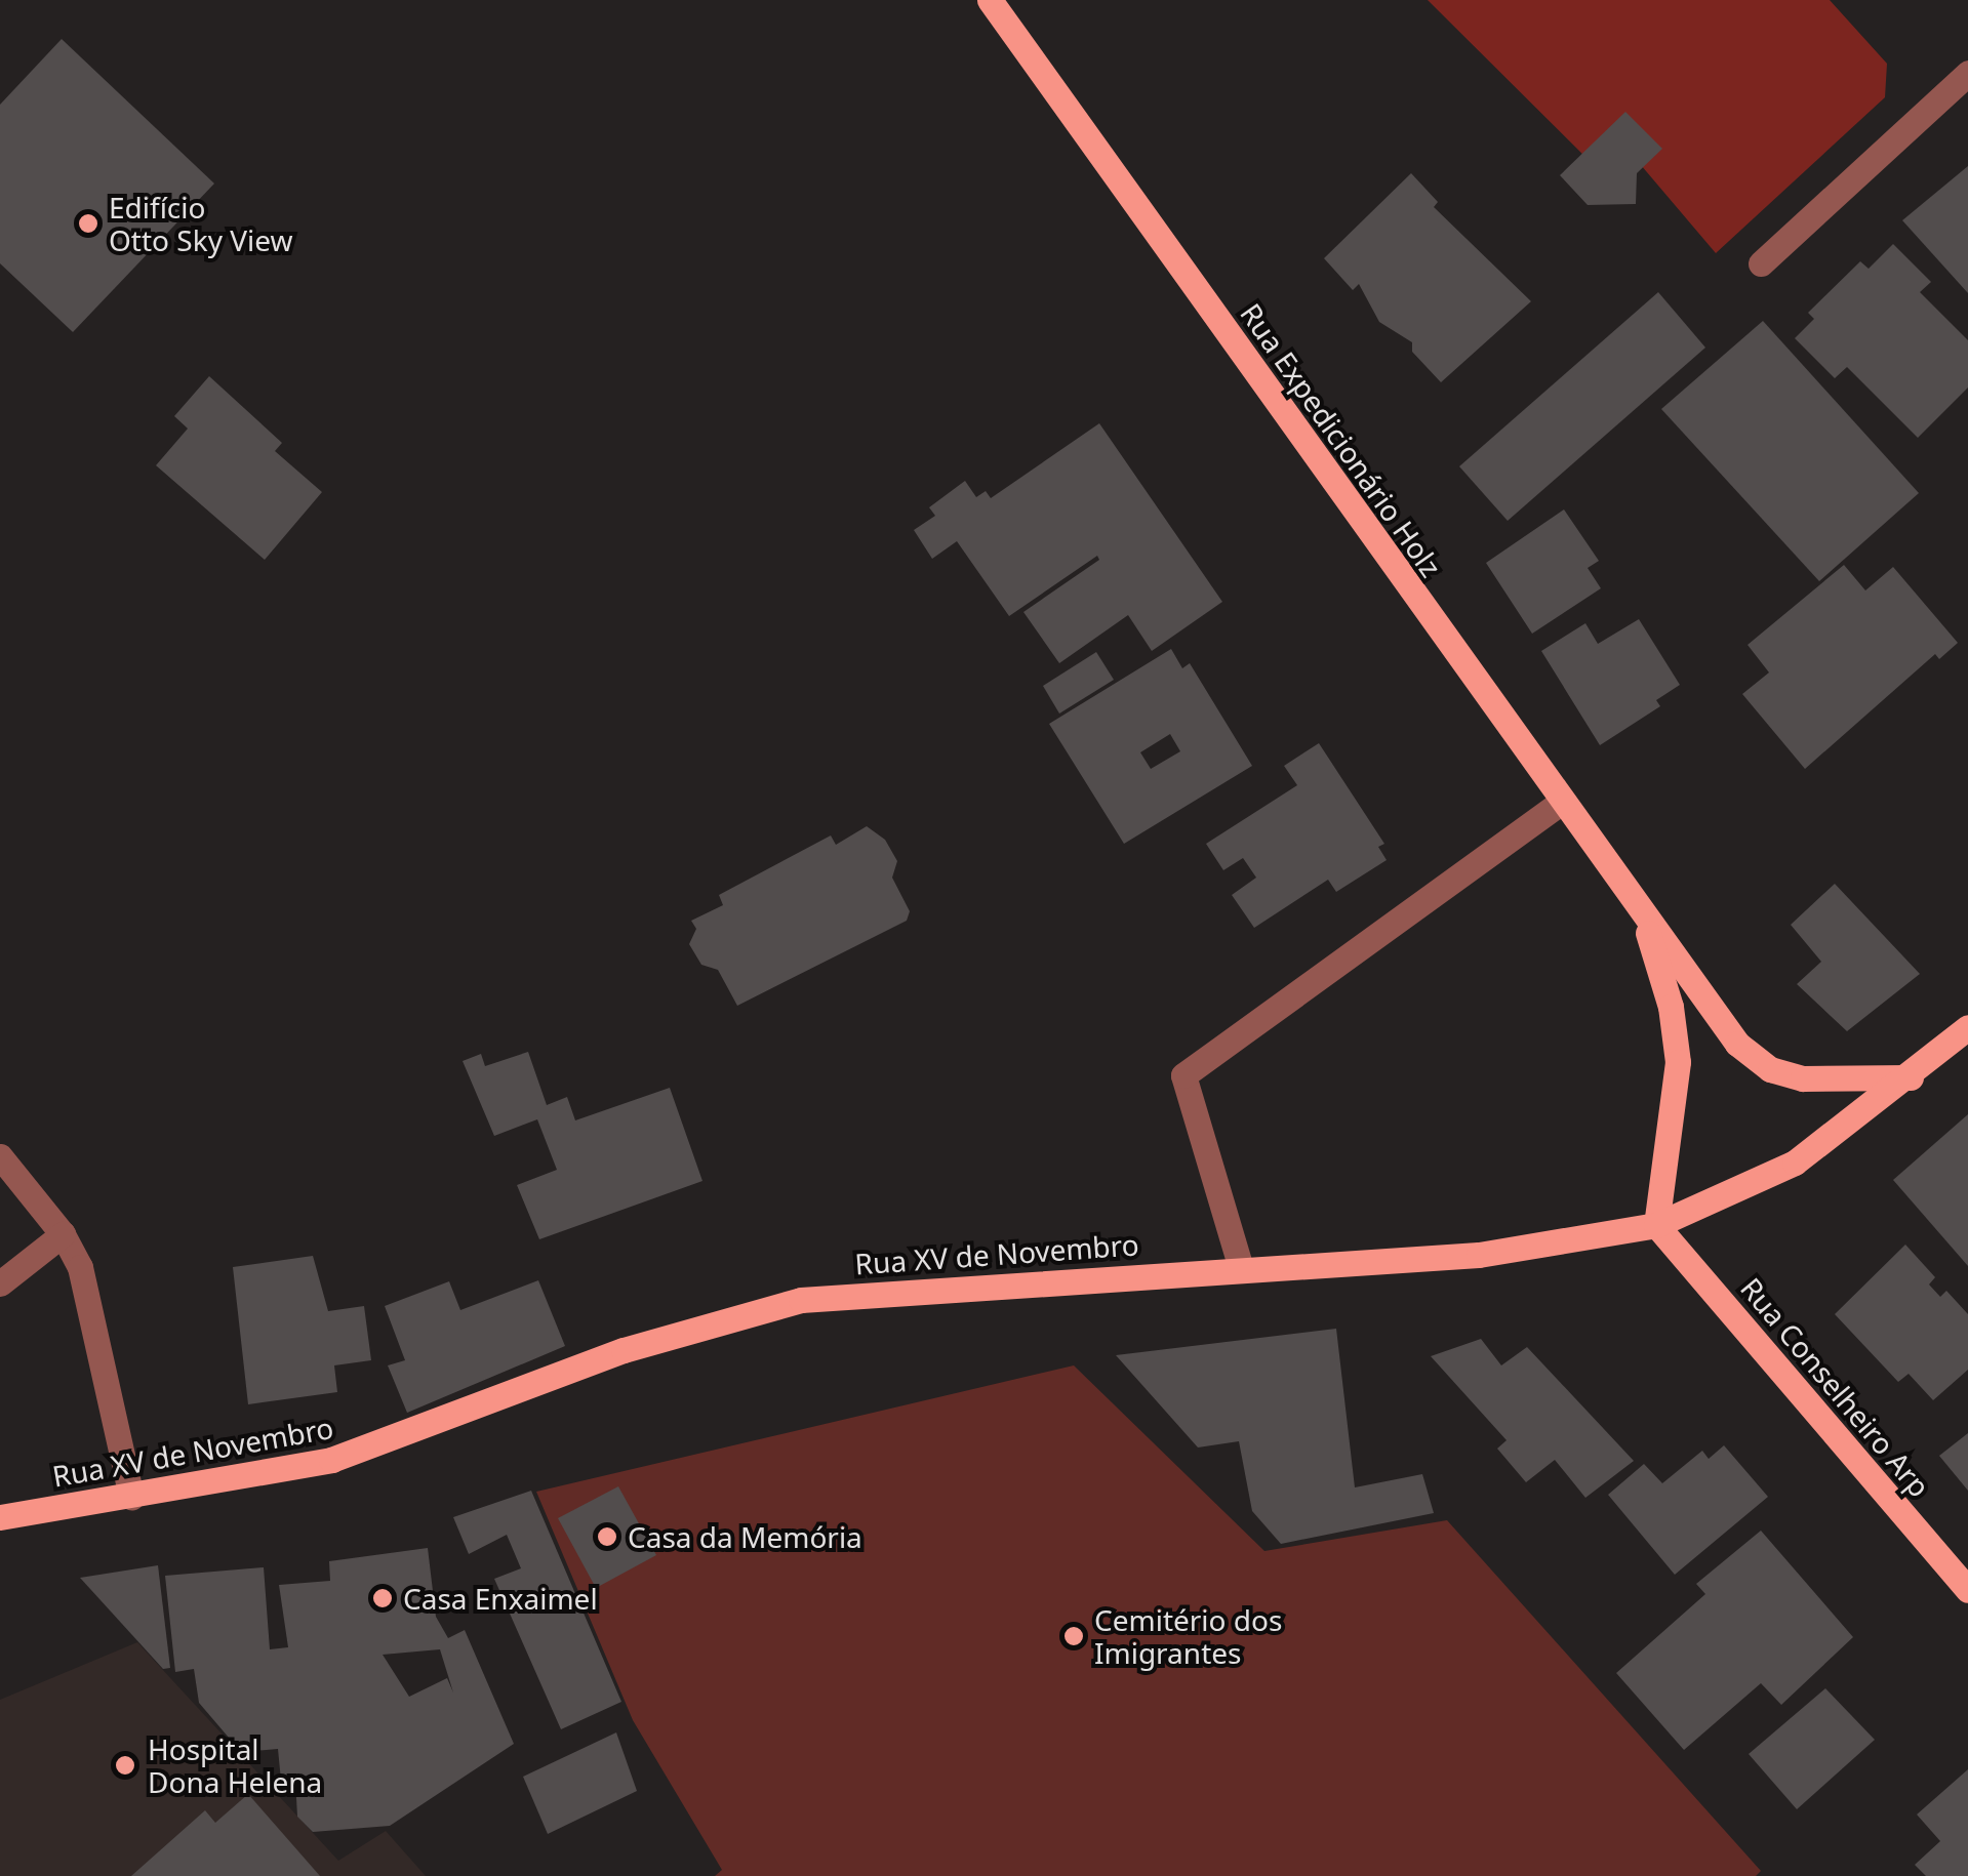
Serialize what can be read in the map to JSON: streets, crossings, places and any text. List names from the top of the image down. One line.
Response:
{"streets":{"main road":["Rua Expedicionário Holz","Rua XV de Novembro","Rua Conselheiro Arp"]},"crossings":[["Rua Expedicionário Holz","Rua XV de Novembro"],["Rua Expedicionário Holz","Rua Conselheiro Arp"],["Rua XV de Novembro","Rua Conselheiro Arp"]],"places":["Edifício Otto Sky View","Casa da Memória","Casa Enxaimel","Cemitério dos Imigrantes","Hospital Dona Helena"]}
